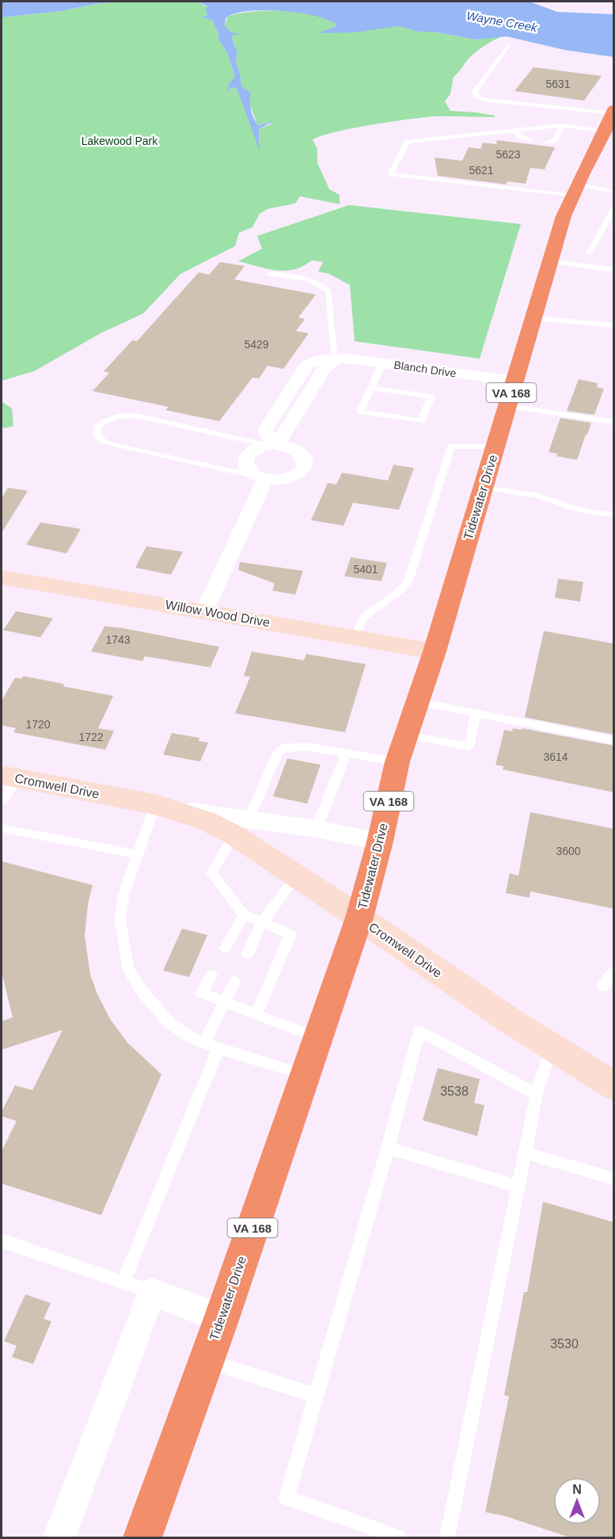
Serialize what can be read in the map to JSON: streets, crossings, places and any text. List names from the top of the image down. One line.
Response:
{"streets":{"highway":["VA 168","Tidewater Drive"],"street":["Blanch Drive","Willow Wood Drive","Cromwell Drive"]},"crossings":[["Blanch Drive","Tidewater Drive"],["Tidewater Drive","Willow Wood Drive"],["Tidewater Drive","Cromwell Drive"]],"water":["Wayne Creek"],"parks":["Lakewood Park"],"house_numbers":["5631","5623","5621","5429","5401","1743","1720","1722","3614","3600","3538","3530"],"north":"top"}
